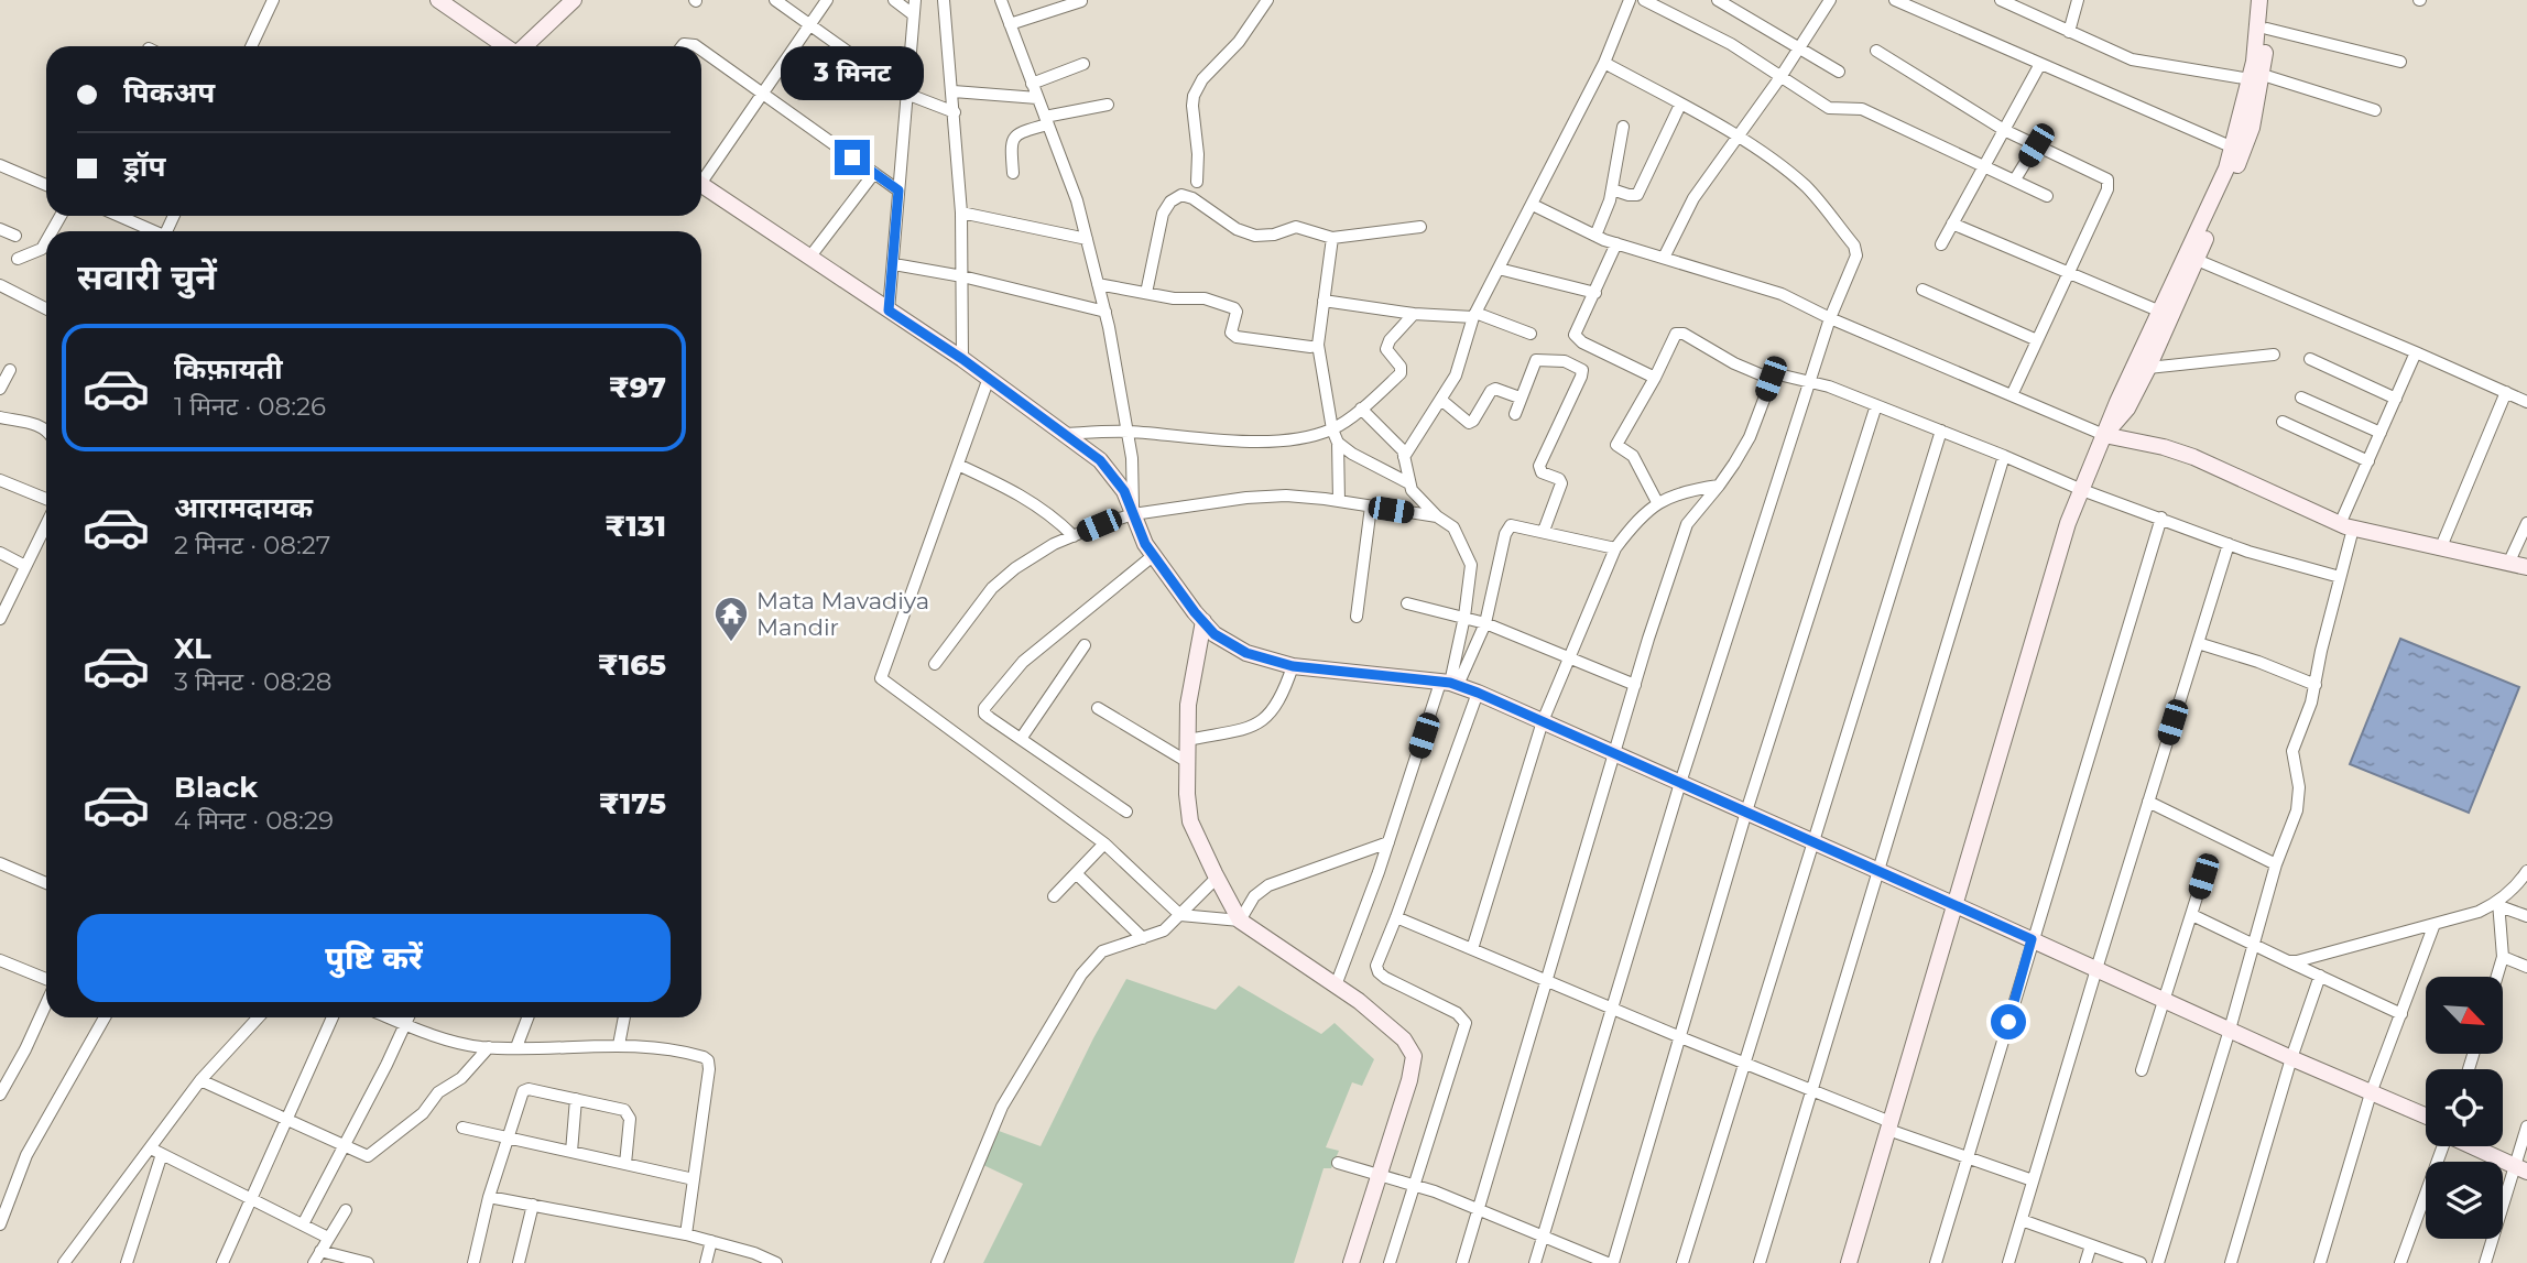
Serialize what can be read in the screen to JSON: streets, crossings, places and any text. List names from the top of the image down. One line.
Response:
{"places":{"temple":["Mata Mavadiya Mandir"]},"north":"bottom right","page":{"bubble":"3 मिनट","banner":["पिकअप","ड्रॉप"],"heading":"सवारी चुनें","list":[{"name":"किफ़ायती","note":"1 मिनट · 08:26","value":"₹97"},{"name":"आरामदायक","note":"2 मिनट · 08:27","value":"₹131"},{"name":"XL","note":"3 मिनट · 08:28","value":"₹165"},{"name":"Black","note":"4 मिनट · 08:29","value":"₹175"}],"buttons":"पुष्टि करें"}}
